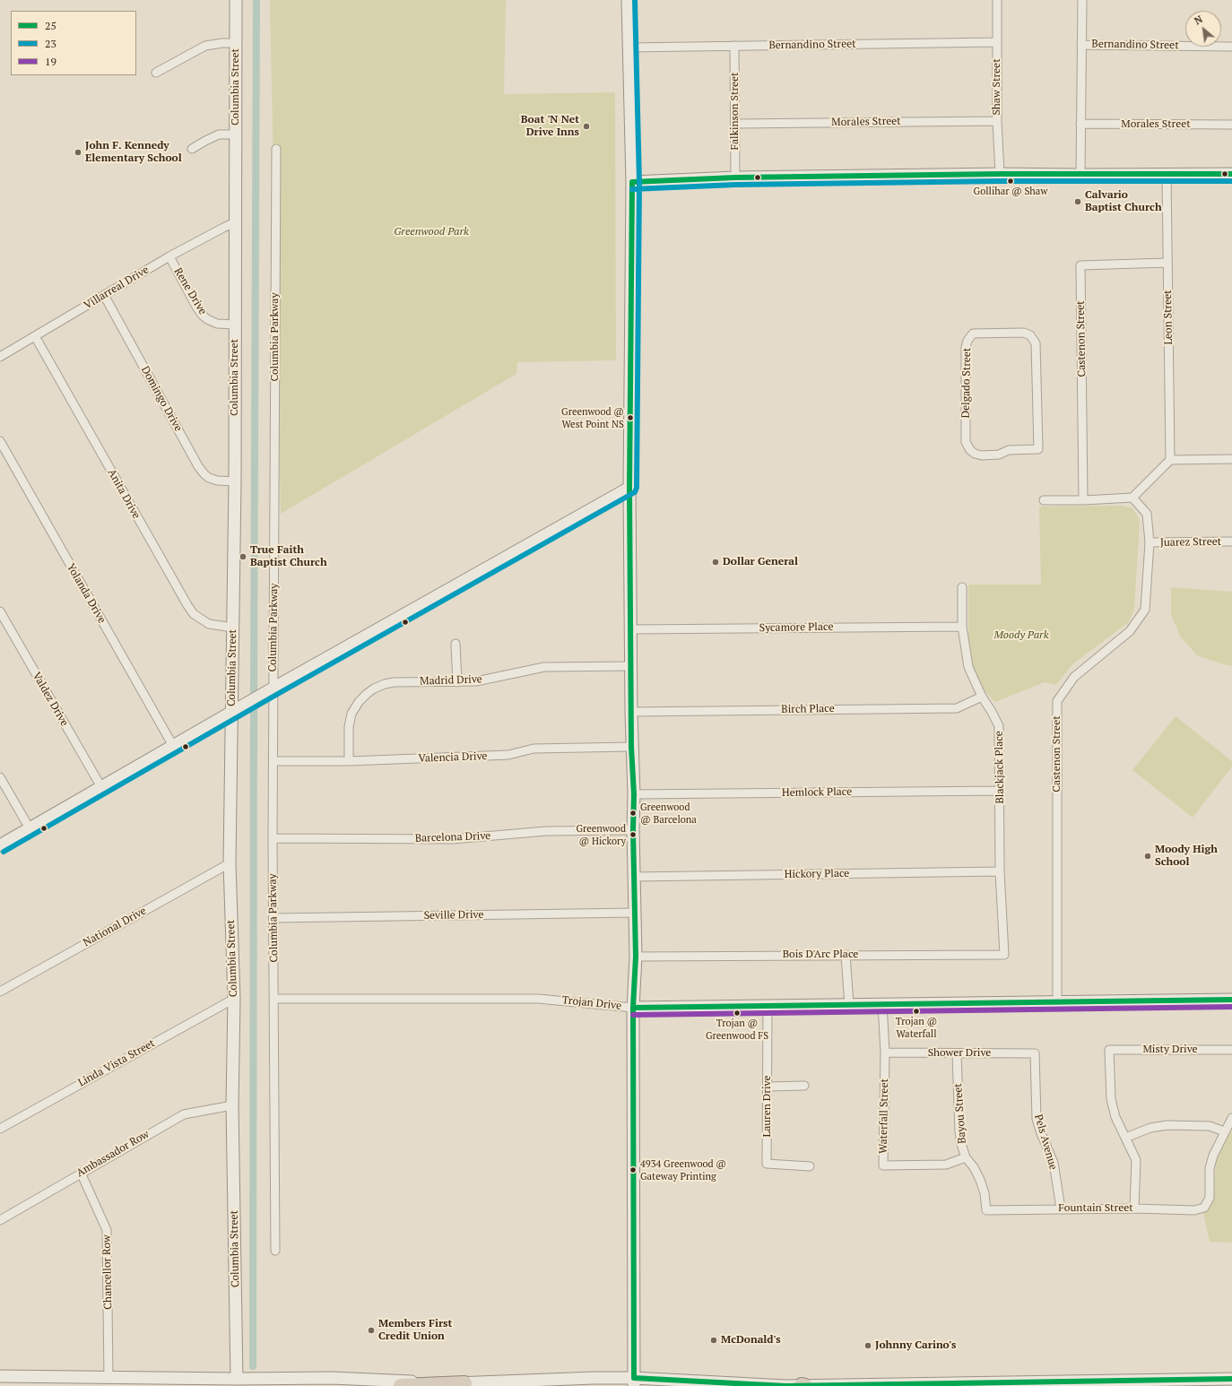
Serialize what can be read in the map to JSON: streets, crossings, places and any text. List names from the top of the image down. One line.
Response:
{"streets":{"main road":["Columbia Street","Trojan Drive"],"street":["Bernandino Street","Shaw Street","Falkinson Street","Morales Street","Villarreal Drive","Rene Drive","Leon Street","Columbia Parkway","Castenon Street","Delgado Street","Domingo Drive","Anita Drive","Juarez Street","Yolanda Drive","Sycamore Place","Madrid Drive","Valdez Drive","Birch Place","Valencia Drive","Blackjack Place","Hemlock Place","Barcelona Drive","Hickory Place","Seville Drive","National Drive","Bois D'Arc Place","Misty Drive","Shower Drive","Linda Vista Street","Lauren Drive","Bayou Street","Waterfall Street","Pels Avenue","Ambassador Row","Fountain Street","Chancellor Row"]},"crossings":[["Bernandino Street","Shaw Street"],["Bernandino Street","Falkinson Street"],["Columbia Street","Villarreal Drive"],["Columbia Street","Rene Drive"],["Columbia Street","Domingo Drive"],["Columbia Street","Anita Drive"],["Columbia Street","National Drive"],["Columbia Street","Linda Vista Street"],["Columbia Street","Ambassador Row"],["Shaw Street","Morales Street"],["Falkinson Street","Morales Street"],["Villarreal Drive","Rene Drive"],["Villarreal Drive","Domingo Drive"],["Villarreal Drive","Anita Drive"],["Leon Street","Castenon Street"],["Columbia Parkway","Valencia Drive"],["Columbia Parkway","Barcelona Drive"],["Columbia Parkway","Seville Drive"],["Columbia Parkway","Trojan Drive"],["Castenon Street","Juarez Street"],["Castenon Street","Trojan Drive"],["Sycamore Place","Blackjack Place"],["Madrid Drive","Valencia Drive"],["Birch Place","Blackjack Place"],["Blackjack Place","Hemlock Place"],["Blackjack Place","Hickory Place"],["Blackjack Place","Bois D'Arc Place"],["Trojan Drive","Lauren Drive"],["Trojan Drive","Waterfall Street"],["Shower Drive","Bayou Street"],["Shower Drive","Waterfall Street"],["Shower Drive","Pels Avenue"],["Bayou Street","Waterfall Street"],["Bayou Street","Fountain Street"],["Pels Avenue","Fountain Street"],["Ambassador Row","Chancellor Row"]],"parks":["Greenwood Park","Moody Park"],"places":["Boat 'N Net Drive Inns","John F. Kennedy Elementary School","Gollihar @ Shaw","Calvario Baptist Church","Greenwood @ West Point NS","True Faith Baptist Church","Dollar General","Greenwood @ Barcelona","Greenwood @ Hickory","Moody High School","Trojan @ Waterfall","Trojan @ Greenwood FS","4934 Greenwood @ Gateway Printing","Members First Credit Union","McDonald's","Johnny Carino's"],"lines":["transit line 23","transit line 25","transit line 19"],"legend":["25","23","19"],"north":"top left"}
